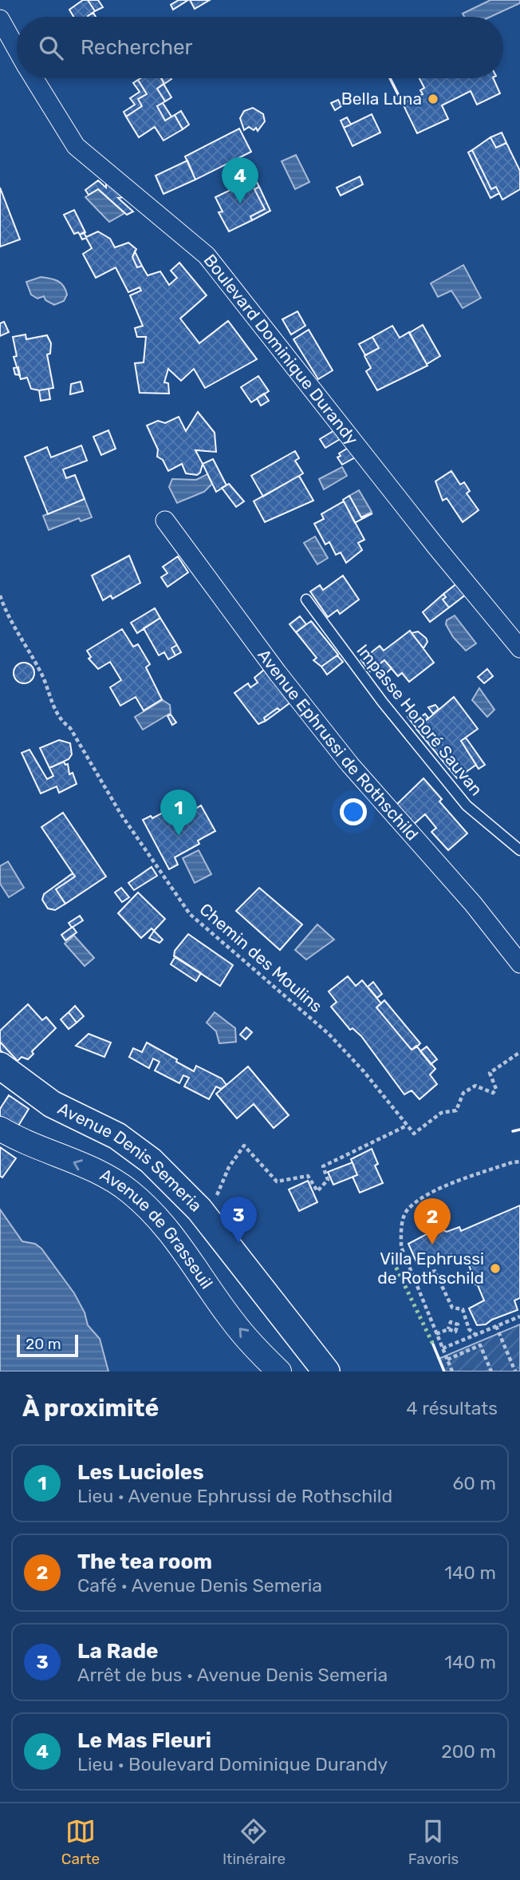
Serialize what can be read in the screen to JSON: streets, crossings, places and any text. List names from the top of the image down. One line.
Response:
{"streets":{"main road":["Avenue Denis Semeria"],"street":["Boulevard Dominique Durandy","Avenue Ephrussi de Rothschild","Avenue de Grasseuil"],"lane":["Impasse Honoré Sauvan"],"path":["Chemin des Moulins"]},"one_way":["Avenue de Grasseuil"],"places":["Bella Luna","Villa Ephrussi de Rothschild"],"scale_bar":"20 m","page":{"search":"Rechercher","pins":["4","1","3","2"],"scale":"20 m","heading":["À proximité","4 résultats"],"list":[{"mark":"1","name":"Les Lucioles","note":"Lieu · Avenue Ephrussi de Rothschild","value":"60 m"},{"mark":"2","name":"The tea room","note":"Café · Avenue Denis Semeria","value":"140 m"},{"mark":"3","name":"La Rade","note":"Arrêt de bus · Avenue Denis Semeria","value":"140 m"},{"mark":"4","name":"Le Mas Fleuri","note":"Lieu · Boulevard Dominique Durandy","value":"200 m"}],"nav":["Carte","Itinéraire","Favoris"]}}
